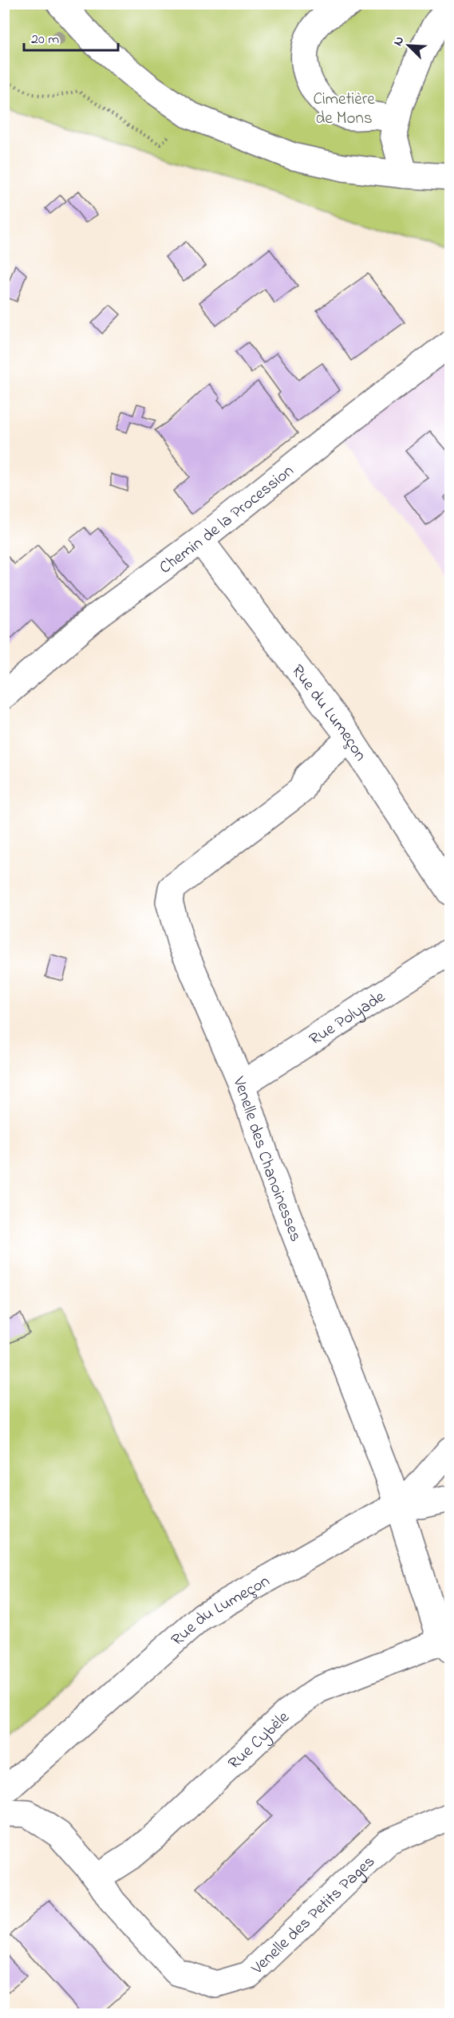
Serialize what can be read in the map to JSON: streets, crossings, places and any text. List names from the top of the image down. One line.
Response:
{"streets":{"street":["Chemin de la Procession","Rue du Lumeçon","Rue Polyade","Venelle des Chanoinesses","Rue Cybèle","Venelle des Petits Pages"]},"crossings":[["Chemin de la Procession","Rue du Lumeçon"],["Rue du Lumeçon","Venelle des Chanoinesses"],["Rue Polyade","Venelle des Chanoinesses"],["Venelle des Chanoinesses","Rue Cybèle"],["Rue Cybèle","Venelle des Petits Pages"]],"parks":["Cimetière de Mons"],"scale_bar":"20 m","north":"top left"}
